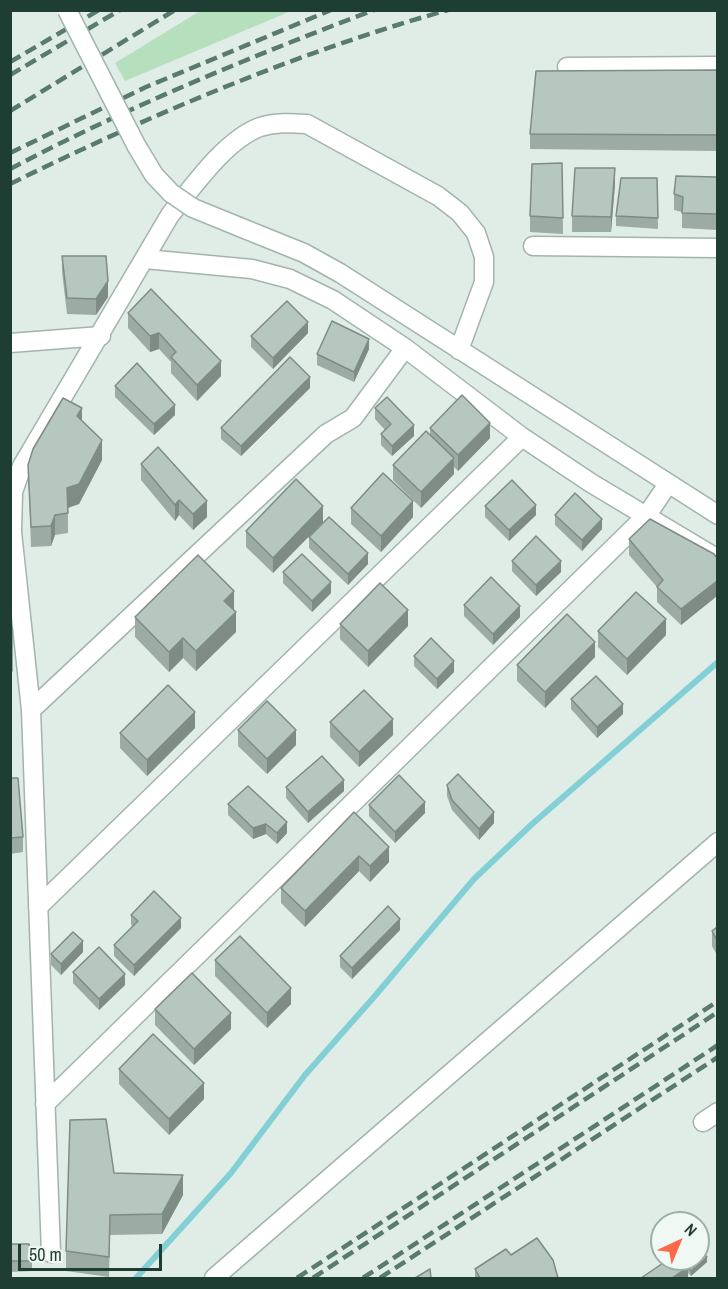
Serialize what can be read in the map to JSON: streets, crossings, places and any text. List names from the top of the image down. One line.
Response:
{"scale_bar":"50 m","north":"top right"}
